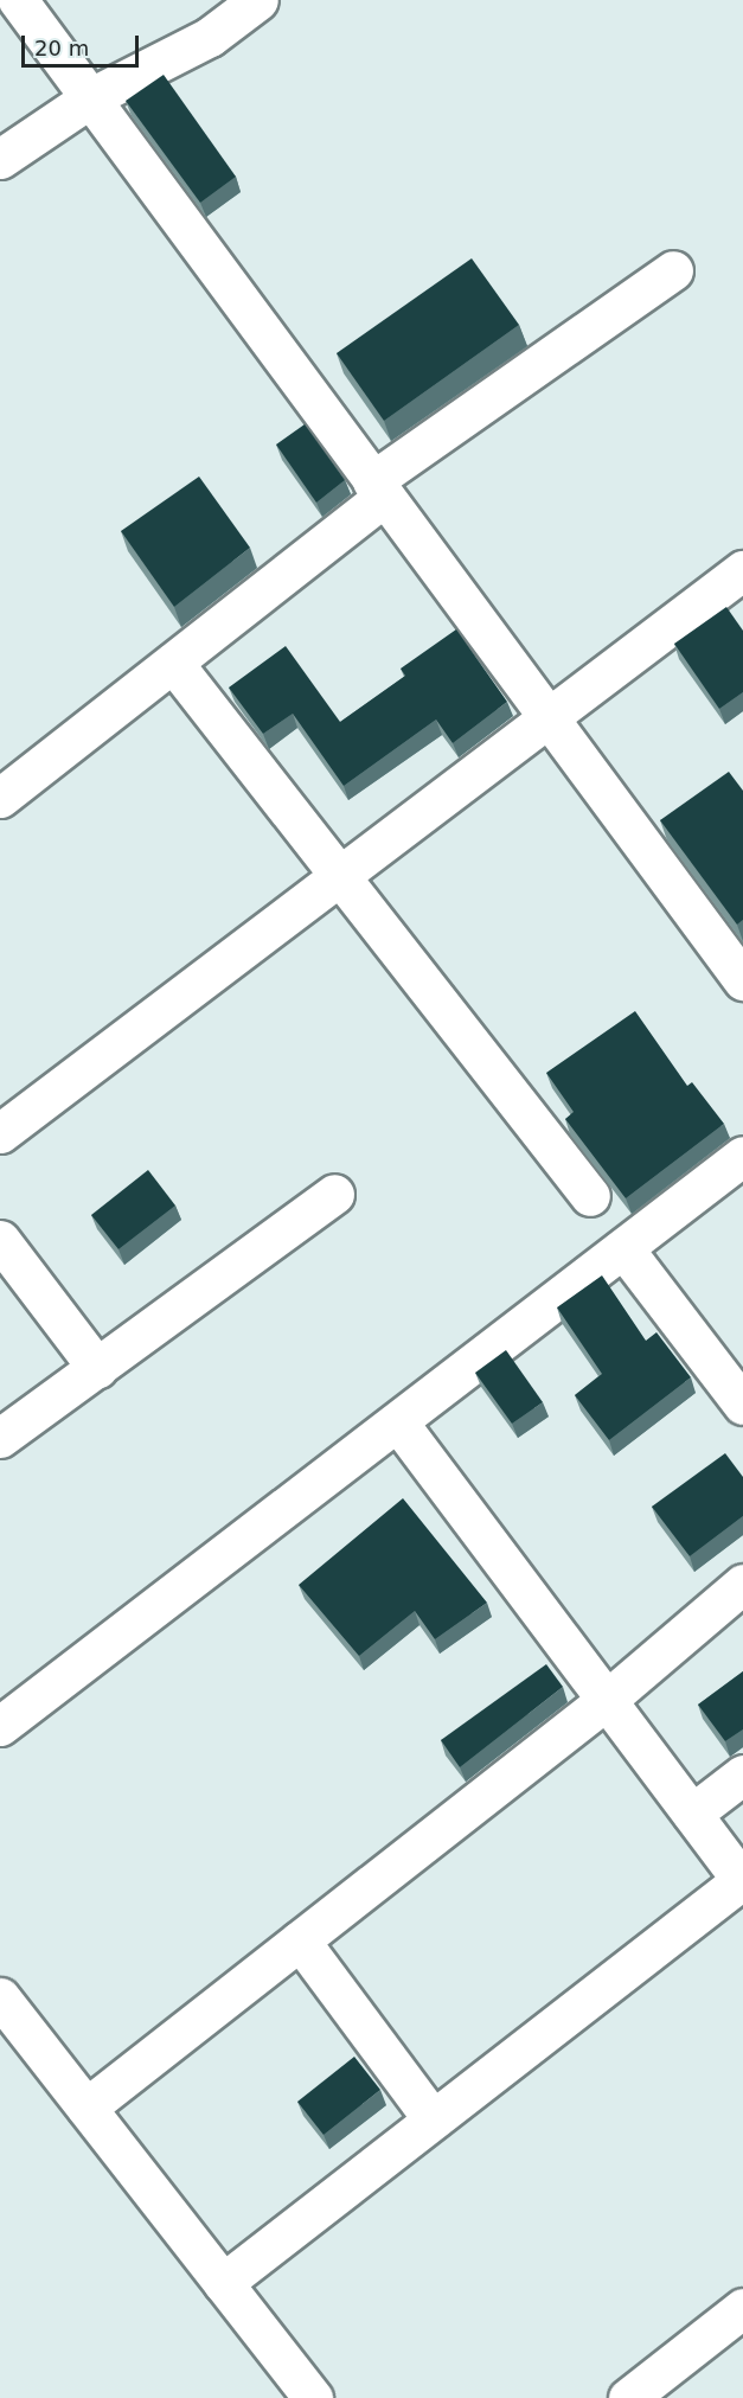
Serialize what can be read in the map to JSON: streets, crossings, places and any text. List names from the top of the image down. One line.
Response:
{"scale_bar":"20 m"}
